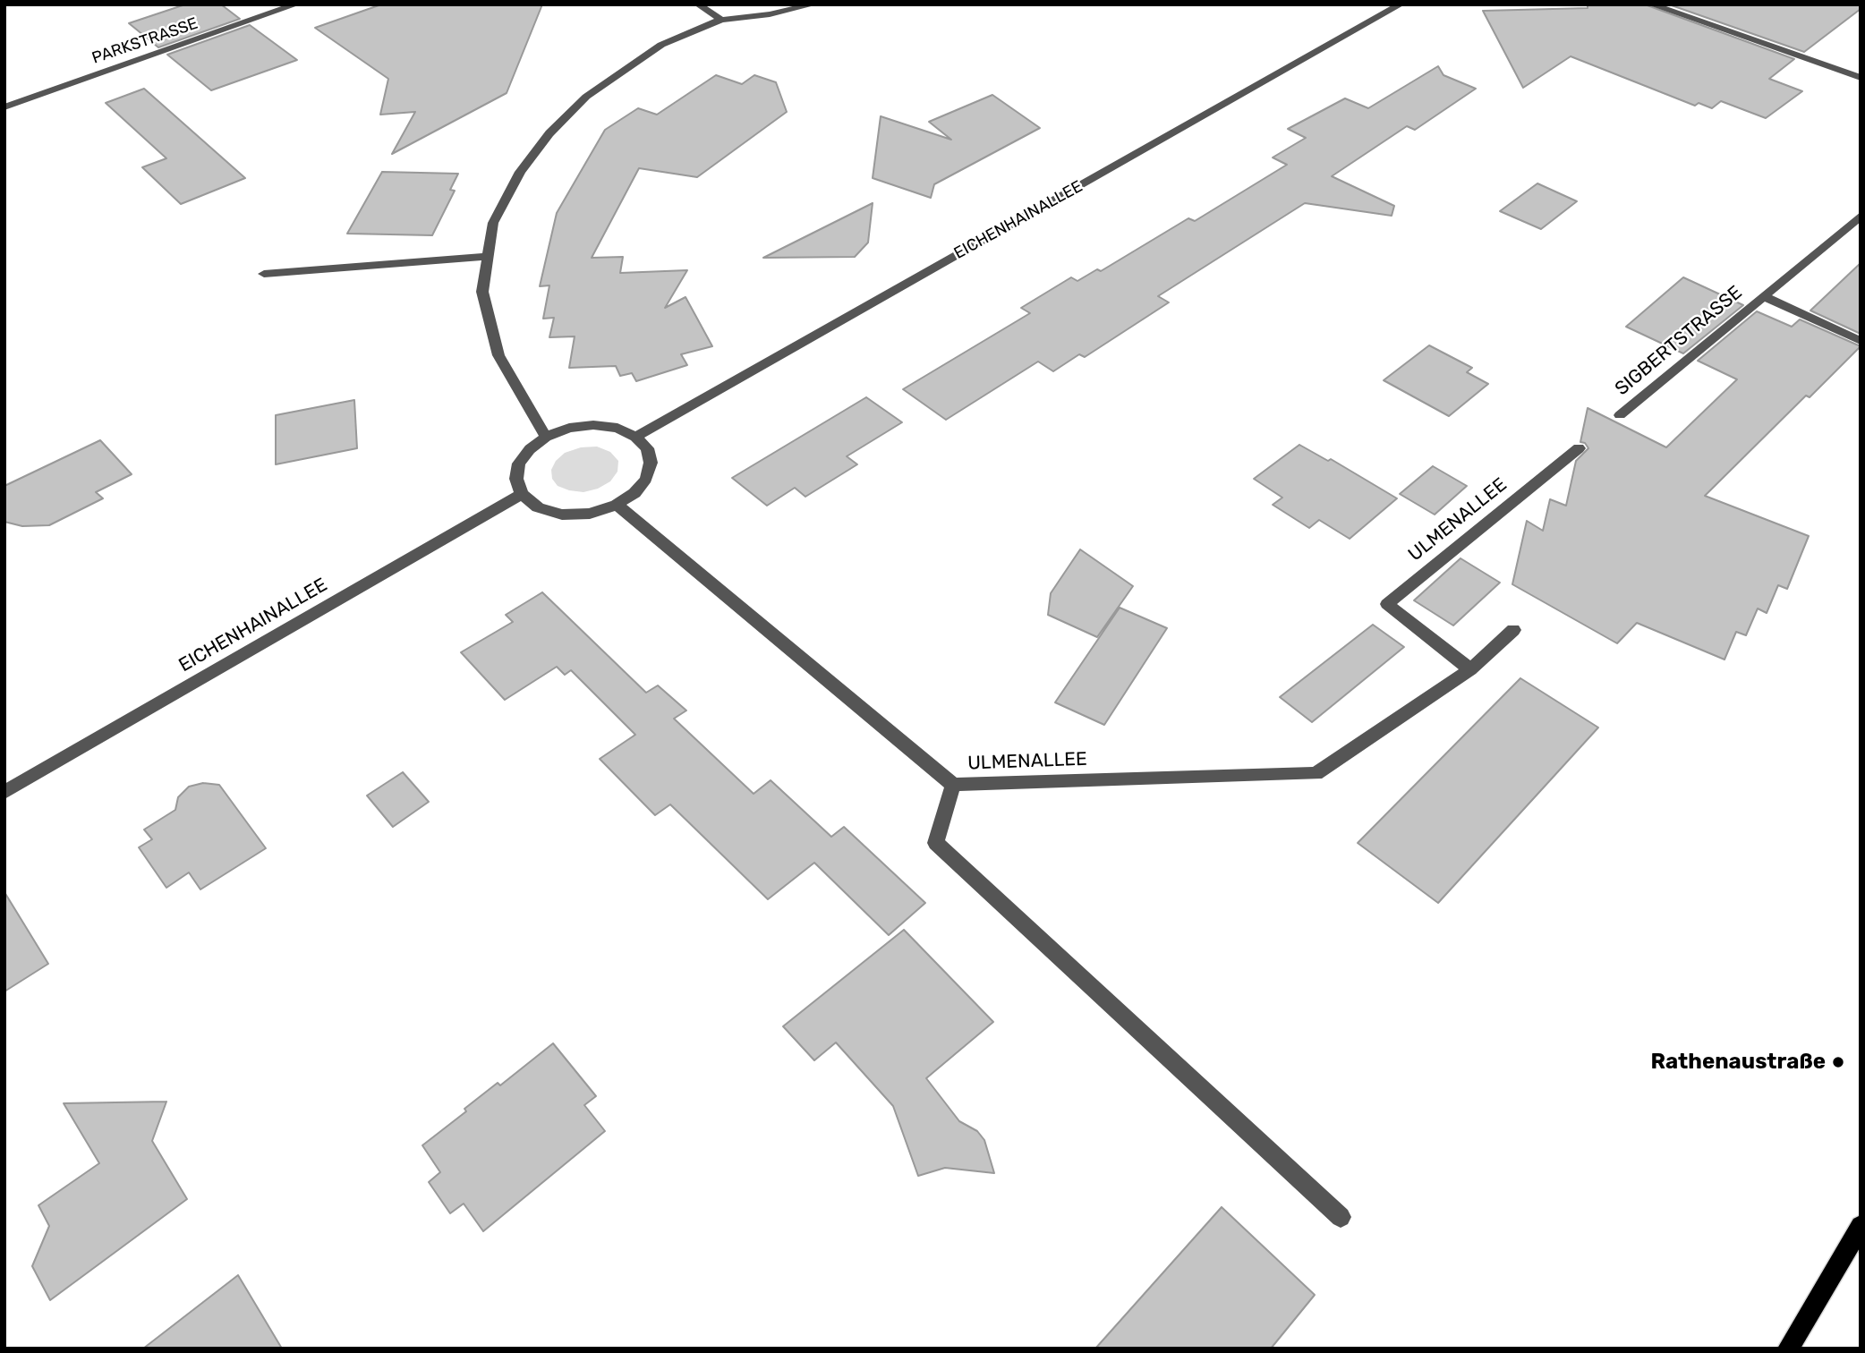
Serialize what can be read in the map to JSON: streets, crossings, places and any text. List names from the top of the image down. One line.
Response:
{"streets":{"street":["PARKSTRASSE","EICHENHAINALLEE","SIGBERTSTRASSE","ULMENALLEE"]},"crossings":[["EICHENHAINALLEE","ULMENALLEE"]],"places":["Rathenaustraße"]}
